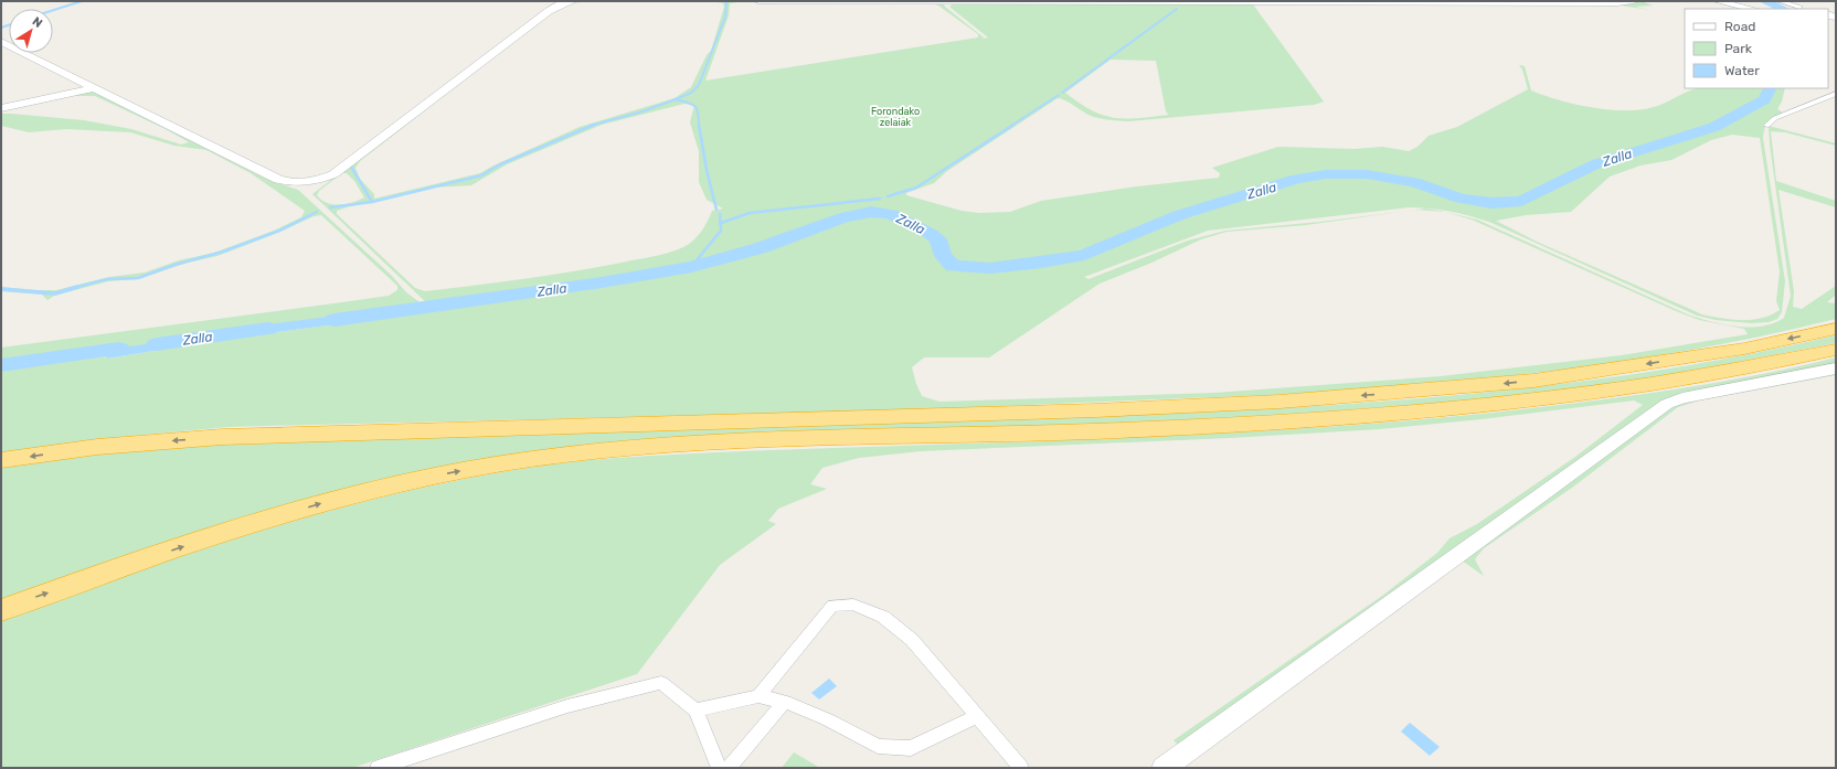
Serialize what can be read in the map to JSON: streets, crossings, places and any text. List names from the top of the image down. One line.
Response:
{"water":["Zalla"],"parks":["Forondako zelaiak"],"legend":["Road","Park","Water"],"north":"top right"}
